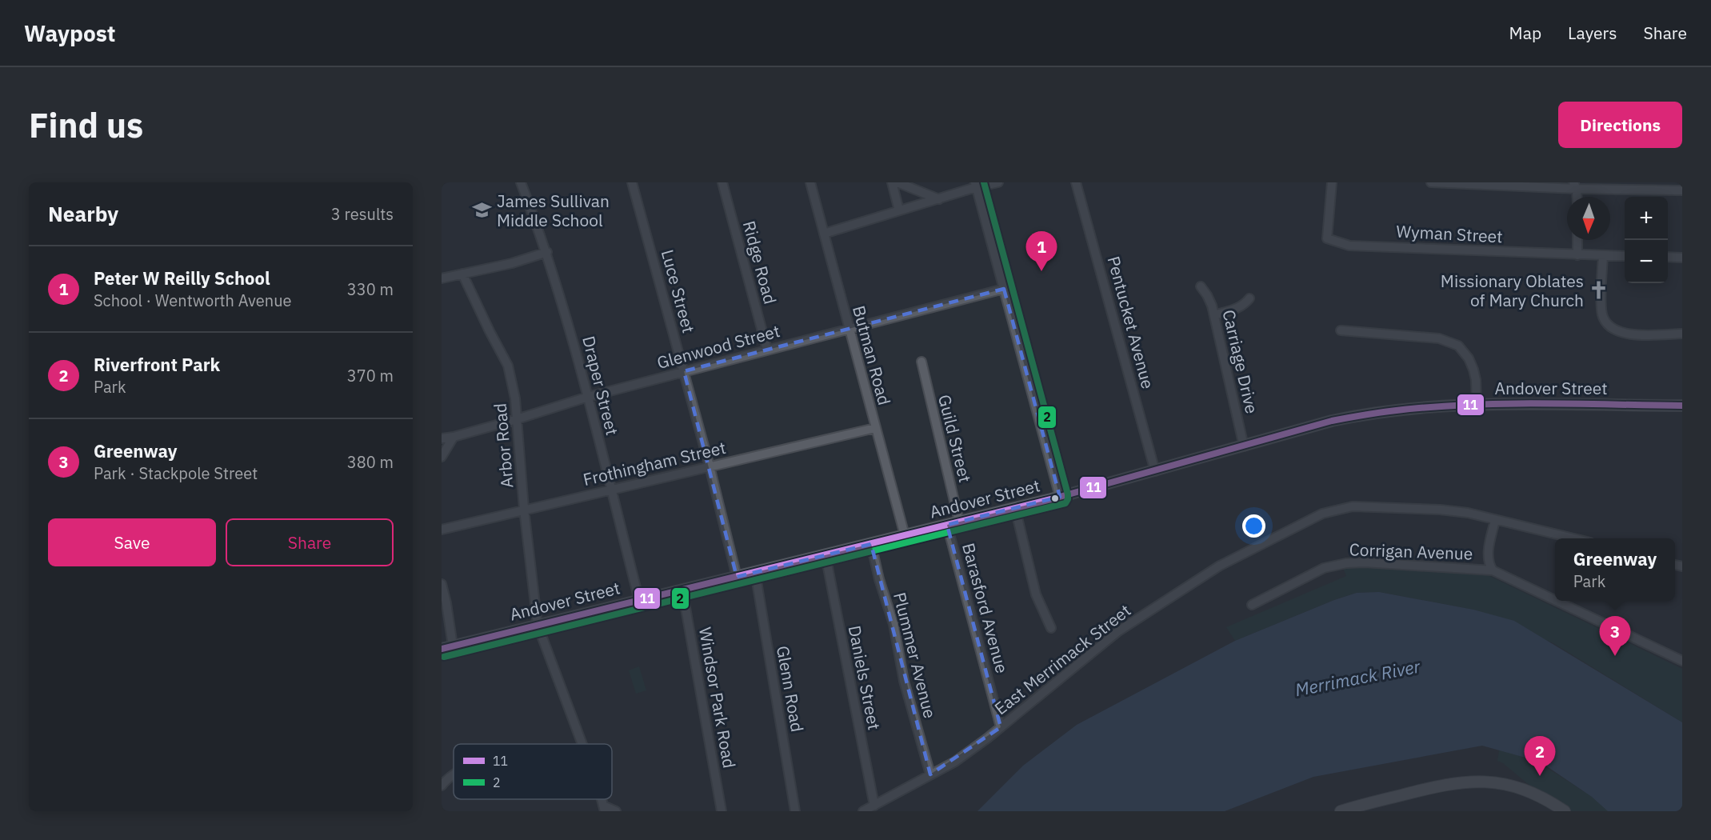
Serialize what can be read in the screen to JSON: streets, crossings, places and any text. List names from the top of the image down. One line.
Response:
{"streets":{"main road":["Andover Street"],"street":["Wyman Street","Ridge Road","Luce Street","Pentucket Avenue","Glenwood Street","Butman Road","Carriage Drive","Draper Street","Guild Street","Arbor Road","Frothingham Street","Corrigan Avenue","Barasford Avenue","Plummer Avenue","East Merrimack Street","Daniels Street","Glenn Road","Windsor Park Road"]},"crossings":[["Ridge Road","Glenwood Street"],["Luce Street","Glenwood Street"],["Luce Street","Andover Street"],["Luce Street","Frothingham Street"],["Pentucket Avenue","Andover Street"],["Glenwood Street","Butman Road"],["Glenwood Street","Draper Street"],["Glenwood Street","Arbor Road"],["Butman Road","Andover Street"],["Butman Road","Frothingham Street"],["Carriage Drive","Andover Street"],["Draper Street","Andover Street"],["Draper Street","Frothingham Street"],["Andover Street","Guild Street"],["Andover Street","Arbor Road"],["Andover Street","Barasford Avenue"],["Andover Street","Plummer Avenue"],["Andover Street","Daniels Street"],["Andover Street","Glenn Road"],["Andover Street","Windsor Park Road"],["Arbor Road","Frothingham Street"],["Barasford Avenue","East Merrimack Street"],["Plummer Avenue","East Merrimack Street"],["East Merrimack Street","Daniels Street"]],"water":["Merrimack River"],"places":{"school or university":["James Sullivan Middle School"],"church":["Missionary Oblates of Mary Church"]},"lines":["transit line 2","transit line 11"],"legend":["11","2"],"north":"bottom","page":{"header":"Waypost","nav":["Map","Layers","Share"],"buttons":["Directions",["Save","Share"]],"title":"Find us","heading":["Nearby","3 results"],"map_buttons":["+","−"],"pins":["1","3","2"],"list":[{"mark":"1","name":"Peter W Reilly School","note":"School · Wentworth Avenue","value":"330 m"},{"mark":"2","name":"Riverfront Park","note":"Park","value":"370 m"},{"mark":"3","name":"Greenway","note":"Park · Stackpole Street","value":"380 m"}],"popup":["Greenway","Park"]}}
